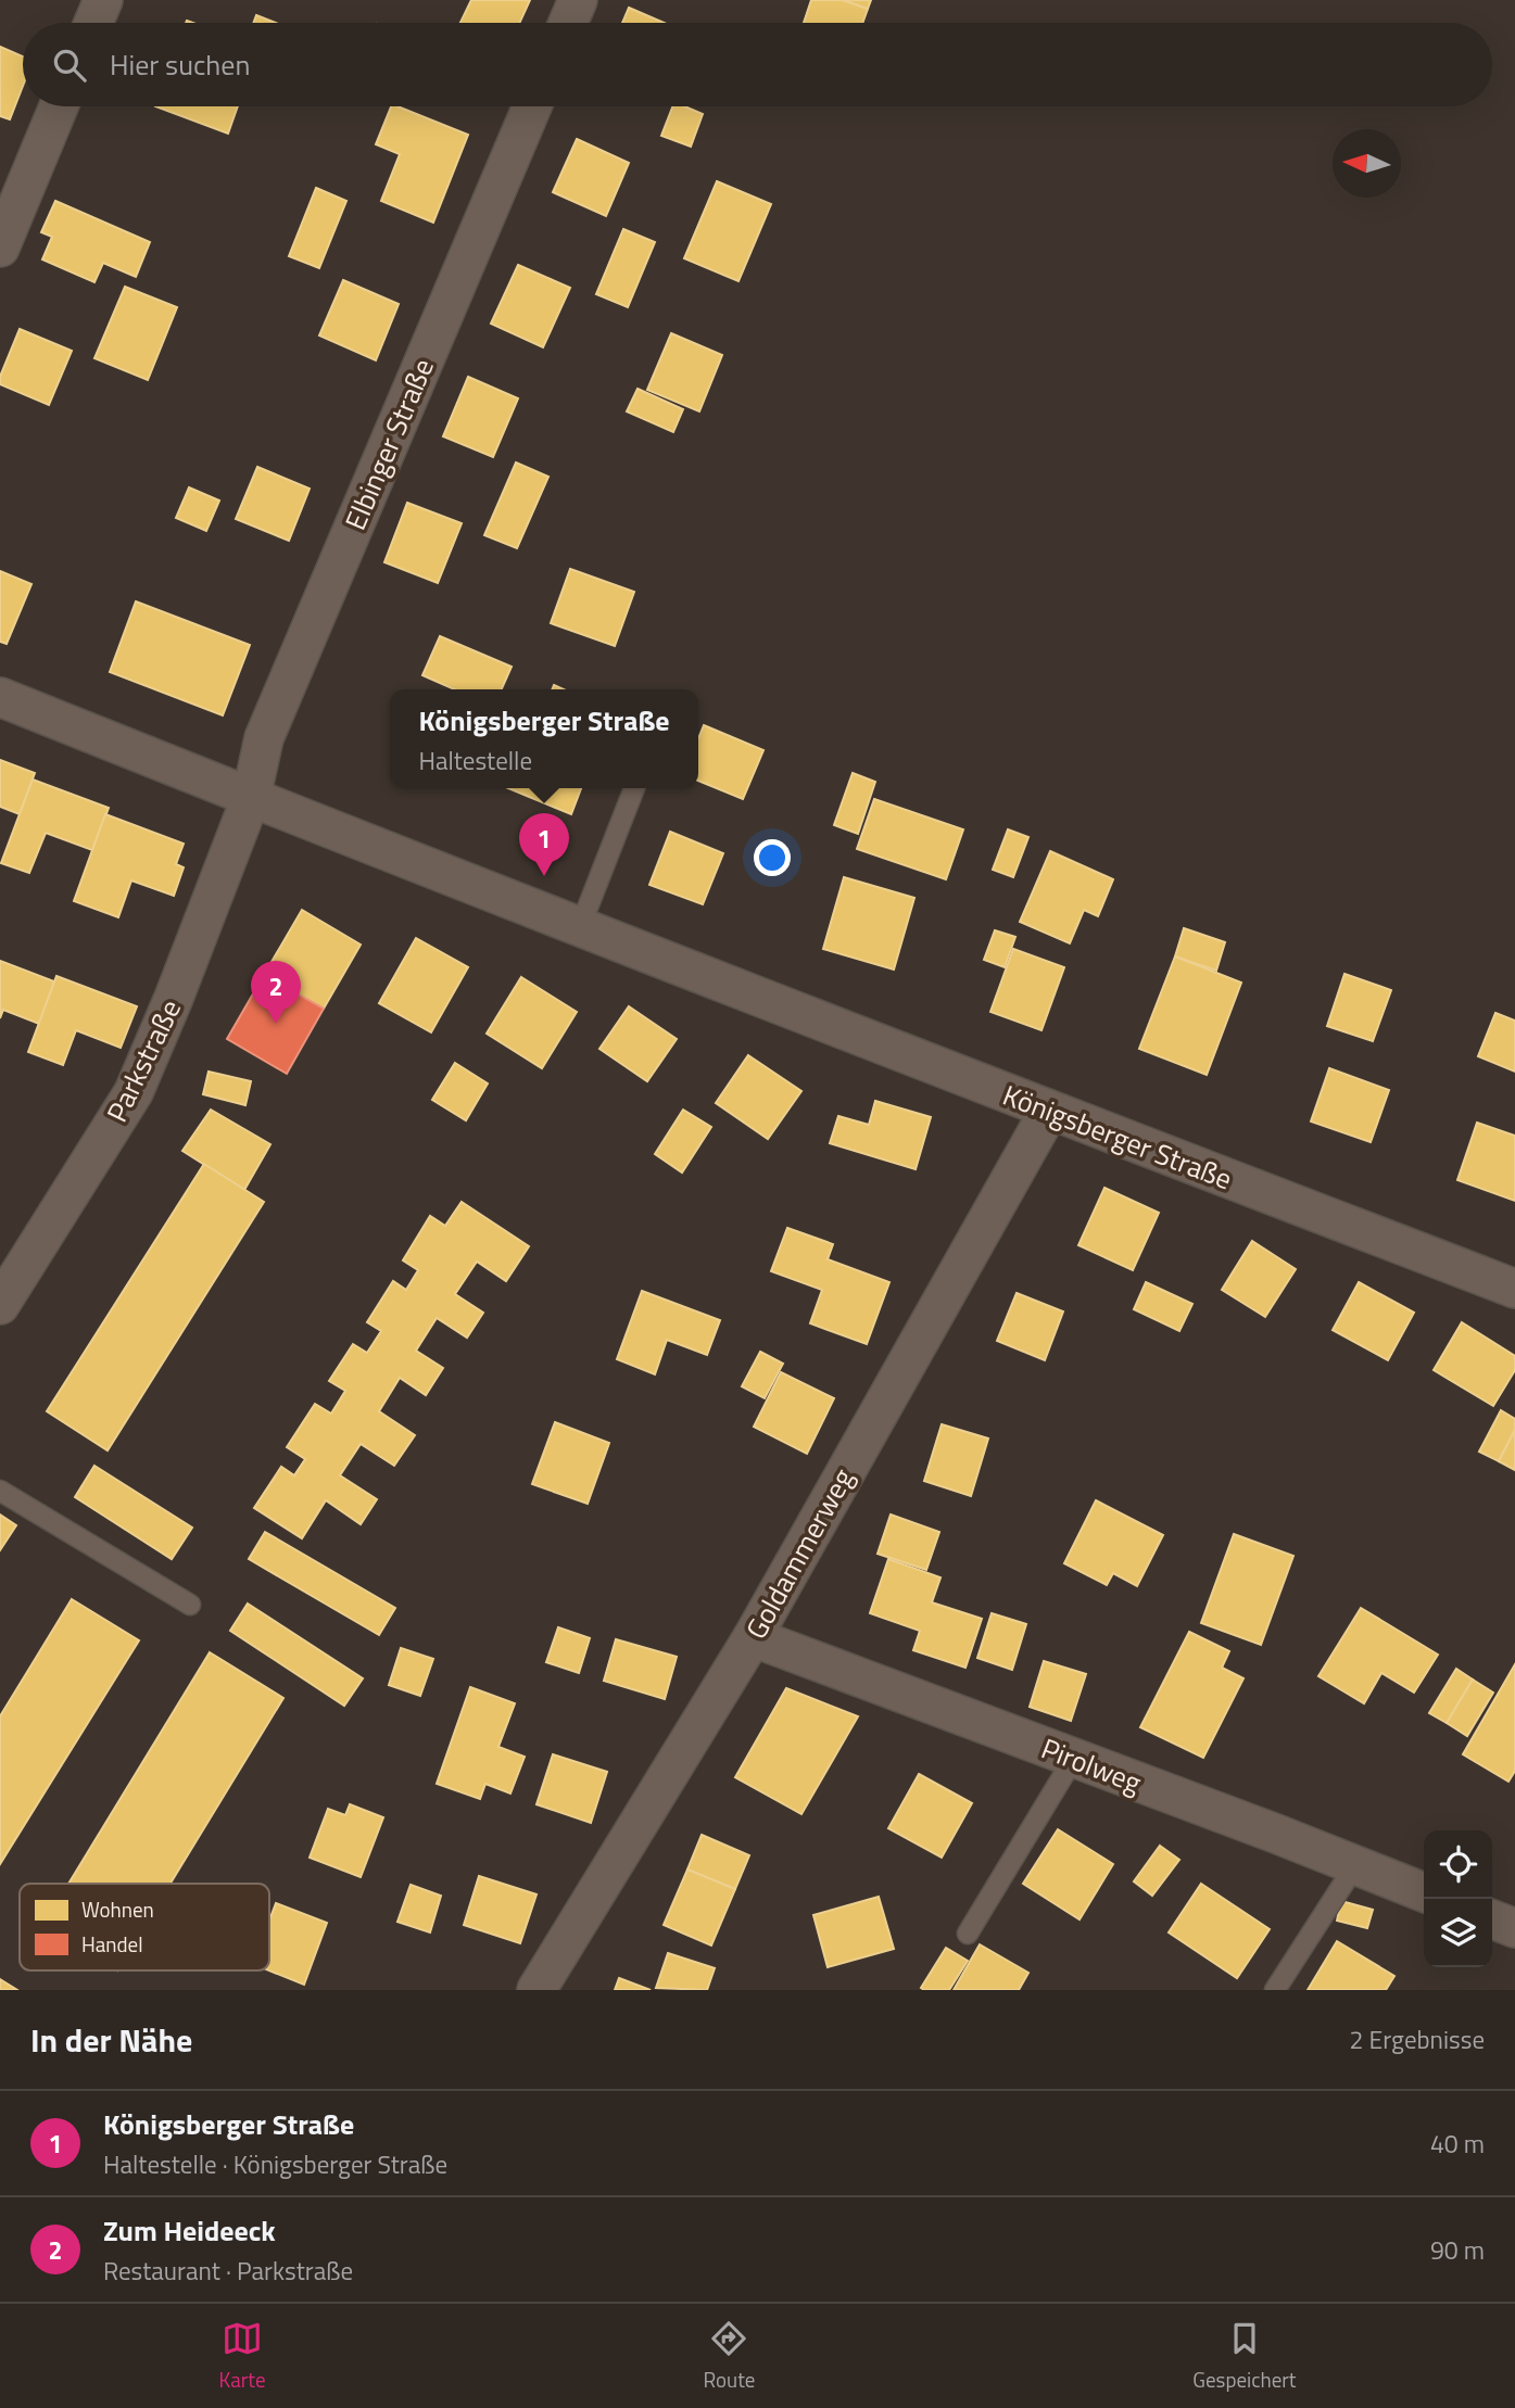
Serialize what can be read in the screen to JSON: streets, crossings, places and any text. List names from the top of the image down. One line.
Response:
{"streets":{"street":["Elbinger Straße","Parkstraße","Königsberger Straße","Goldammerweg","Pirolweg"]},"crossings":[["Elbinger Straße","Parkstraße"],["Elbinger Straße","Königsberger Straße"],["Parkstraße","Königsberger Straße"],["Königsberger Straße","Goldammerweg"],["Goldammerweg","Pirolweg"]],"legend":["Wohnen","Handel"],"north":"left","page":{"search":"Hier suchen","popup":["Königsberger Straße","Haltestelle"],"pins":["1","2"],"heading":["In der Nähe","2 Ergebnisse"],"list":[{"mark":"1","name":"Königsberger Straße","note":"Haltestelle · Königsberger Straße","value":"40 m"},{"mark":"2","name":"Zum Heideeck","note":"Restaurant · Parkstraße","value":"90 m"}],"nav":["Karte","Route","Gespeichert"]}}
